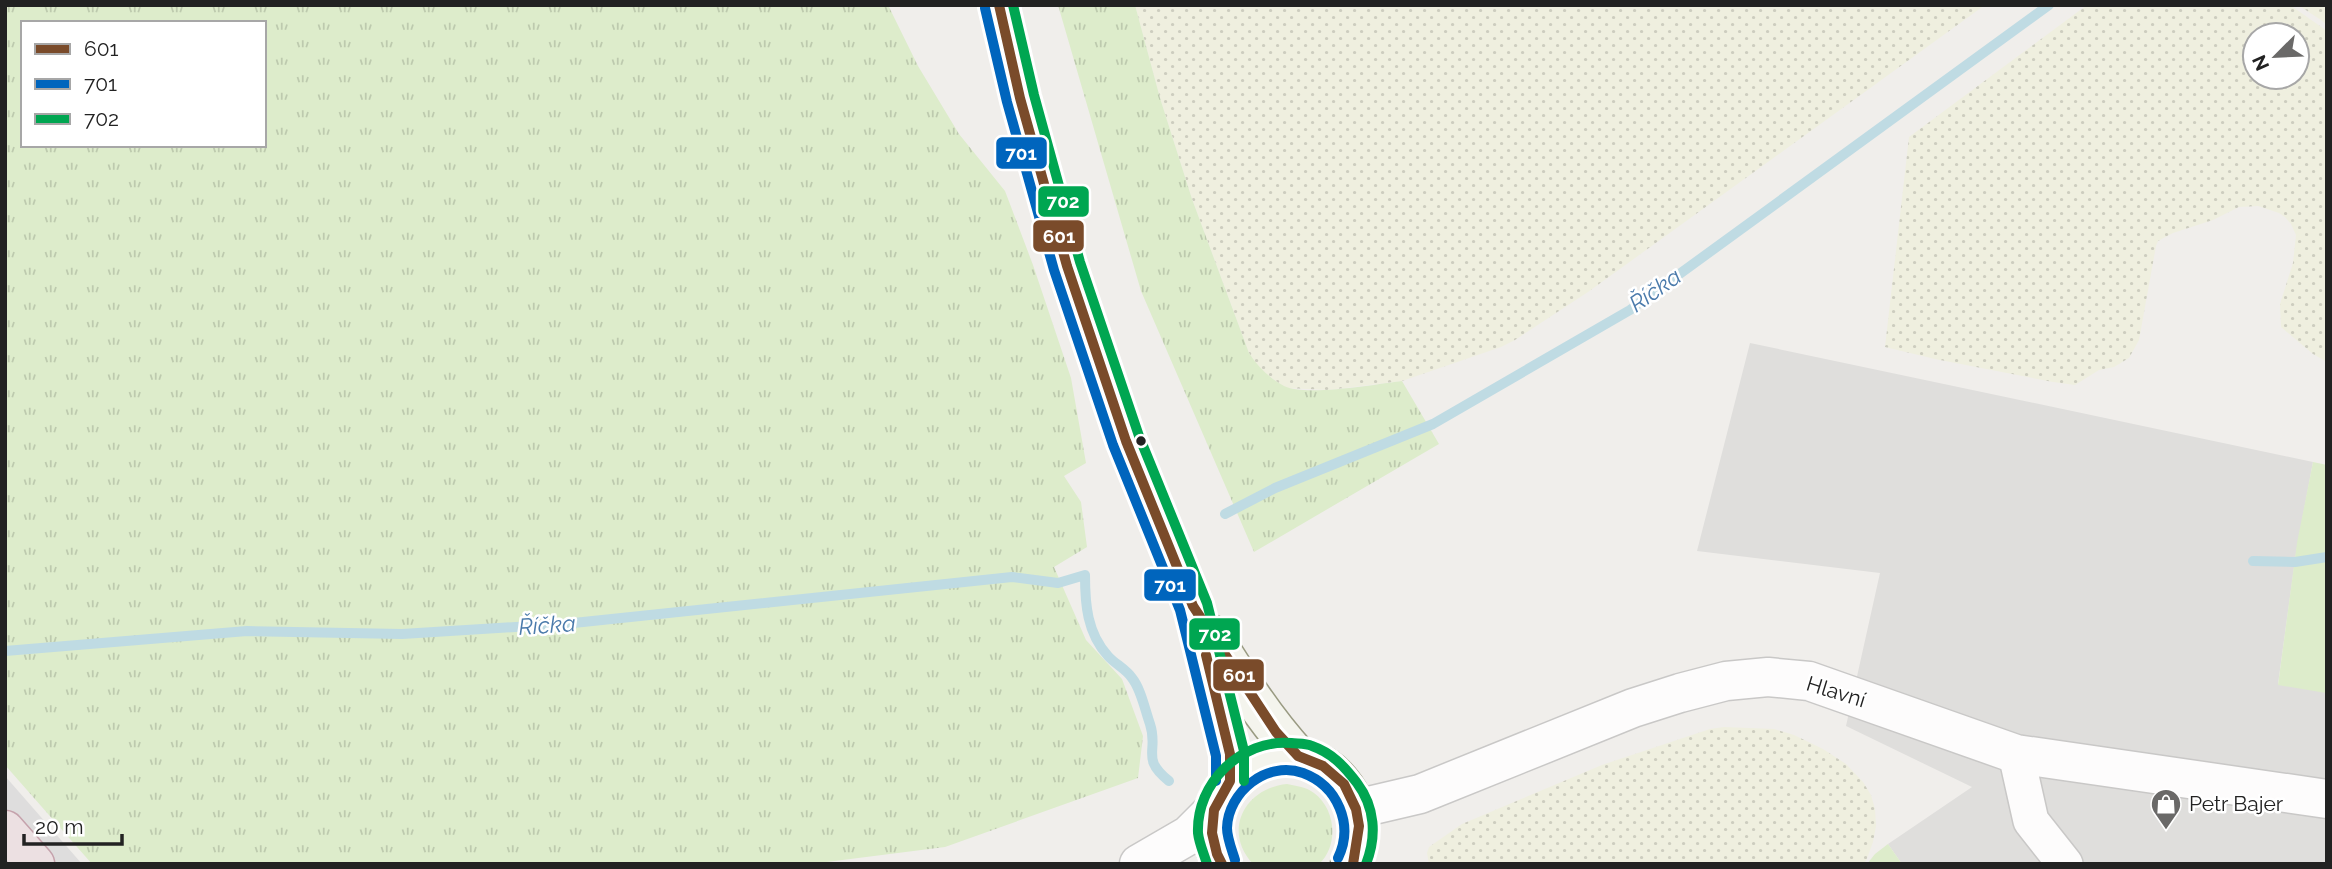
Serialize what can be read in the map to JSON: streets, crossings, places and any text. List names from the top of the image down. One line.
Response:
{"streets":{"street":["Hlavní"]},"water":["Říčka"],"places":{"shop":["Petr Bajer"]},"lines":["transit line 601","transit line 702","transit line 701"],"legend":["601","701","702"],"scale_bar":"20 m","north":"bottom left"}
